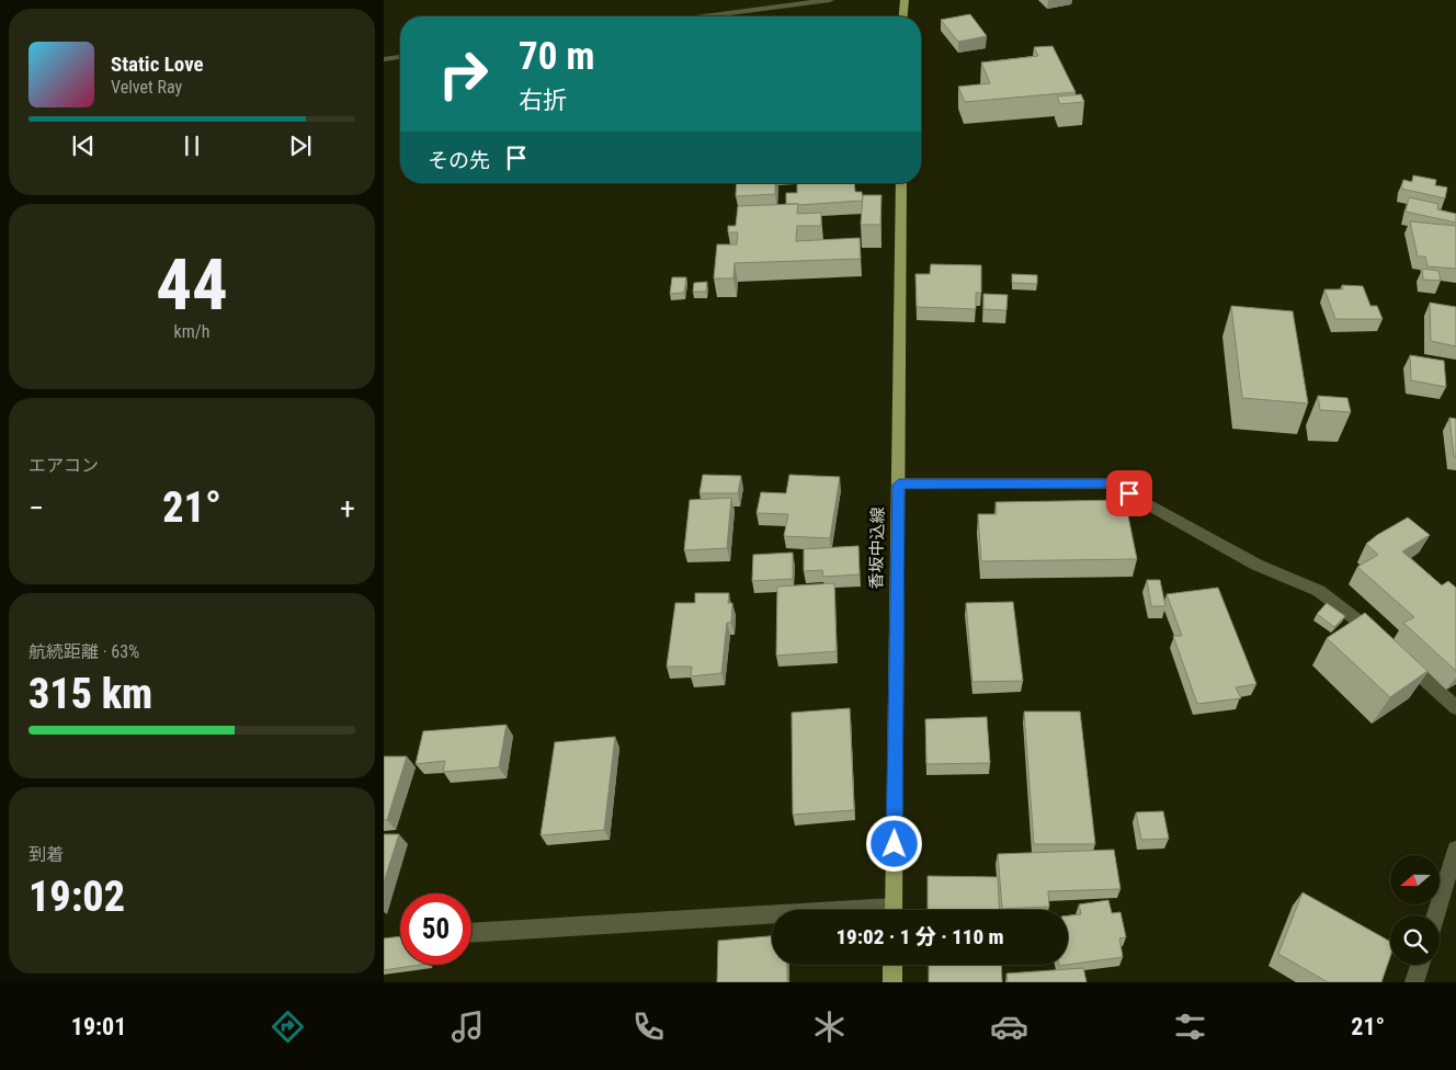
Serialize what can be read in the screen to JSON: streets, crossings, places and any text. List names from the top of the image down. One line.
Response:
{"streets":{"main road":["香坂中込線"]},"north":"left","page":{"turn":["70 m","右折"],"song":["Static Love","Velvet Ray"],"then":"その先","tile":[["44","km/h"],"エアコン",["航続距離 · 63%","315 km"],["到着","19:02"]],"heat":["−","21°","+"],"limit":"50","trip":"19:02 · 1 分 · 110 m","tabs":["19:01","21°"]}}
